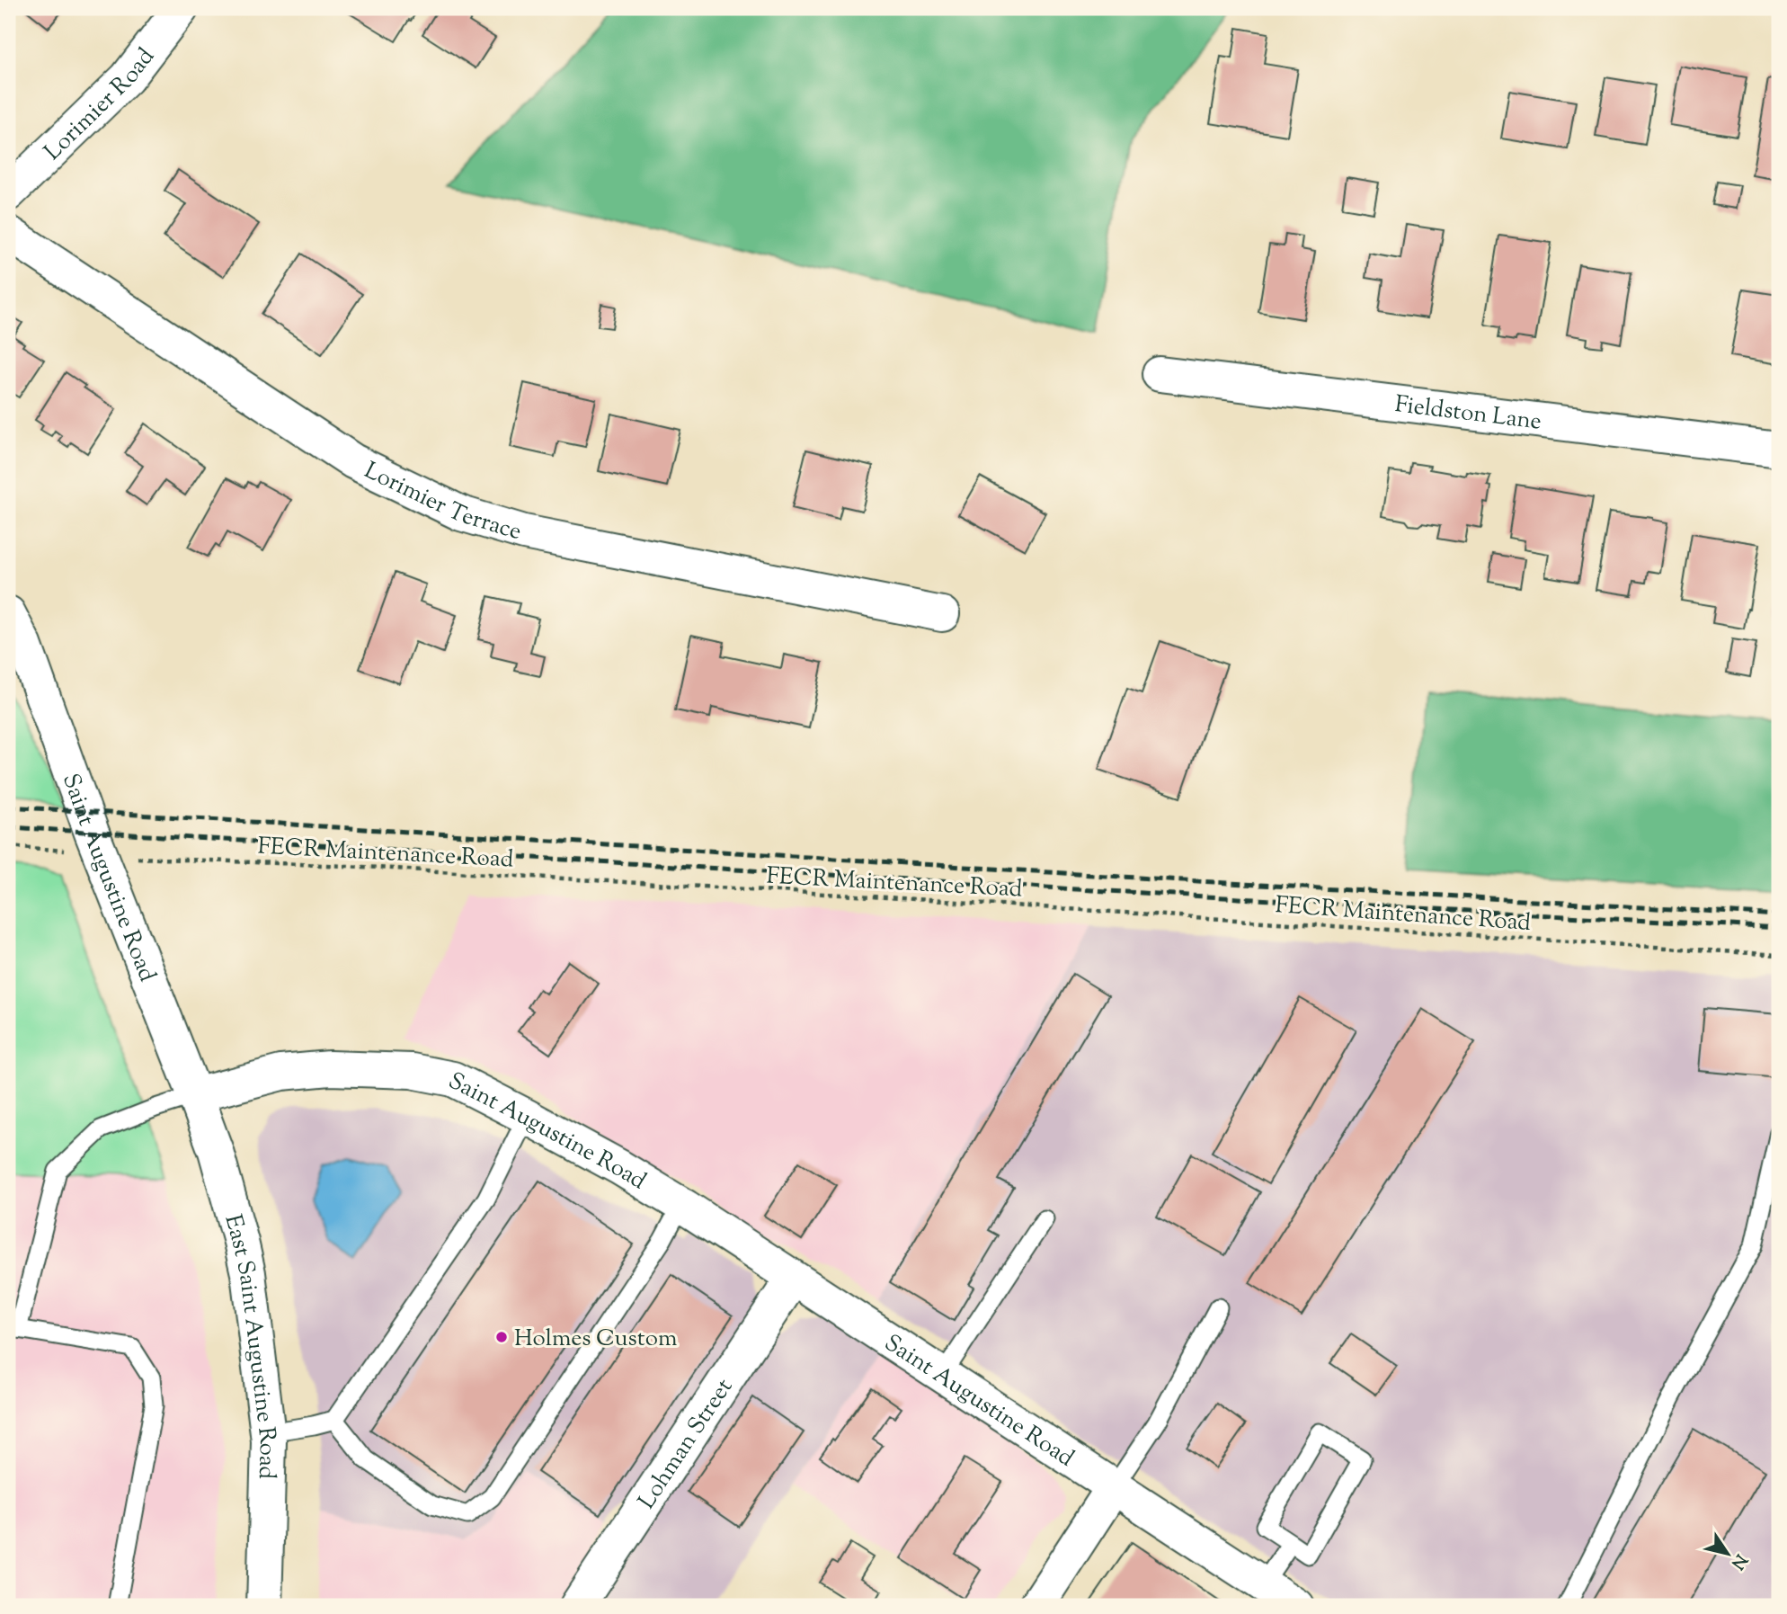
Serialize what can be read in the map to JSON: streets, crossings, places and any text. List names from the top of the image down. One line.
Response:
{"streets":{"street":["Lorimier Road","Fieldston Lane","Lorimier Terrace","Saint Augustine Road","East Saint Augustine Road","Lohman Street"],"path":["FECR Maintenance Road"]},"crossings":[["FECR Maintenance Road","Saint Augustine Road"],["Saint Augustine Road","East Saint Augustine Road"],["Saint Augustine Road","Lohman Street"]],"places":["Holmes Custom"],"north":"bottom right"}
